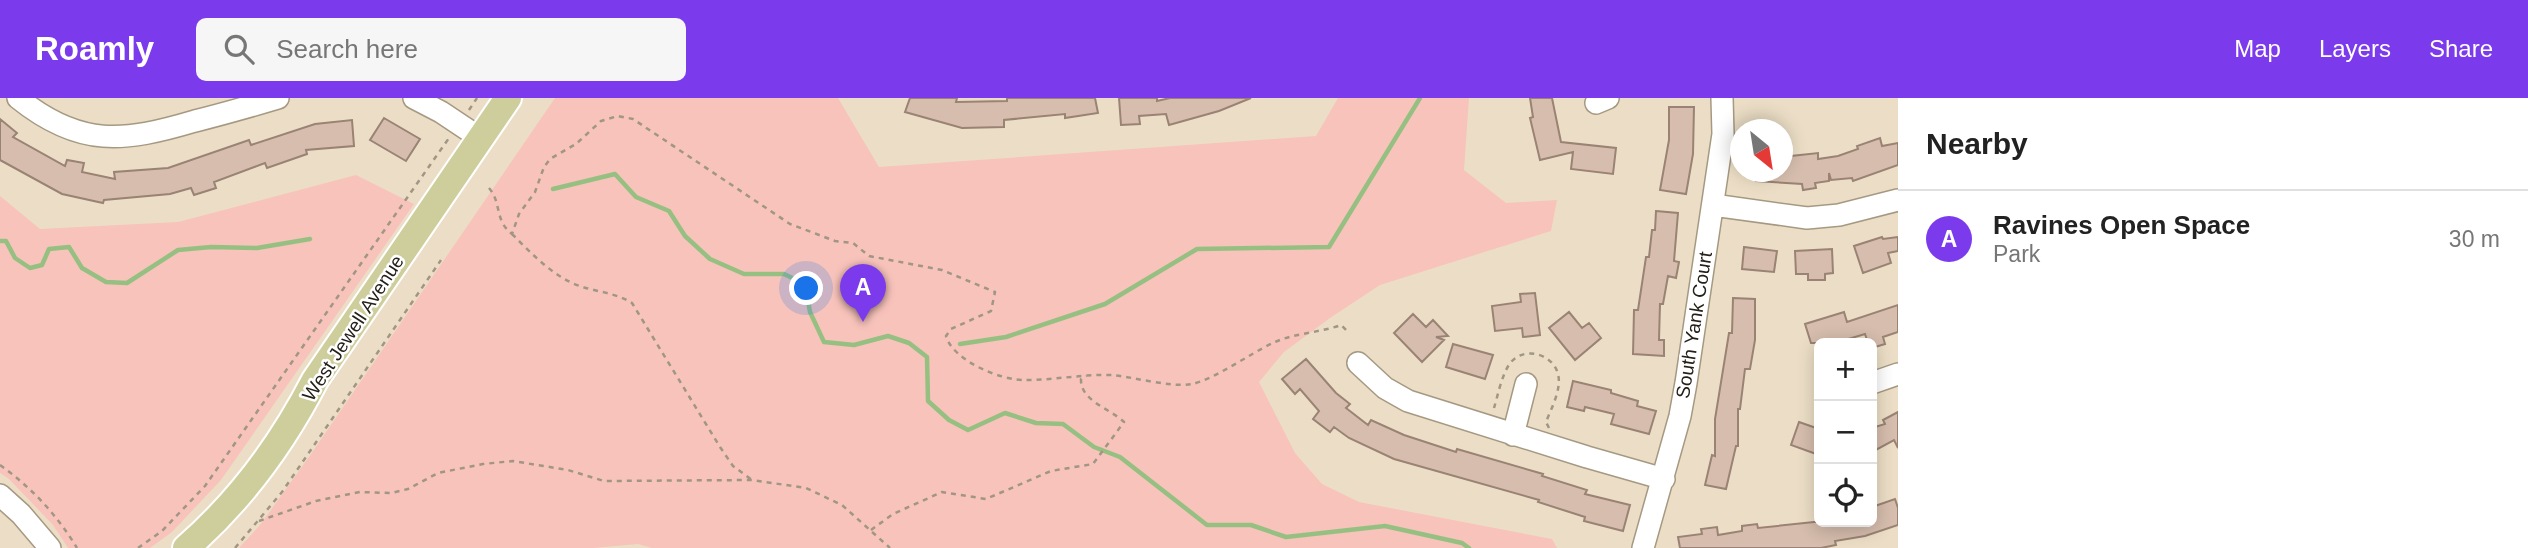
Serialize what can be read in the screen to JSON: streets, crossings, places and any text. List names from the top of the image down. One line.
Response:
{"streets":{"main road":["West Jewell Avenue"],"street":["South Yank Court"]},"north":"bottom right","page":{"header":"Roamly","search":"Search here","nav":["Map","Layers","Share"],"heading":"Nearby","list":[{"mark":"A","name":"Ravines Open Space","note":"Park","value":"30 m"}],"pins":"A","map_buttons":["+","−"]}}
